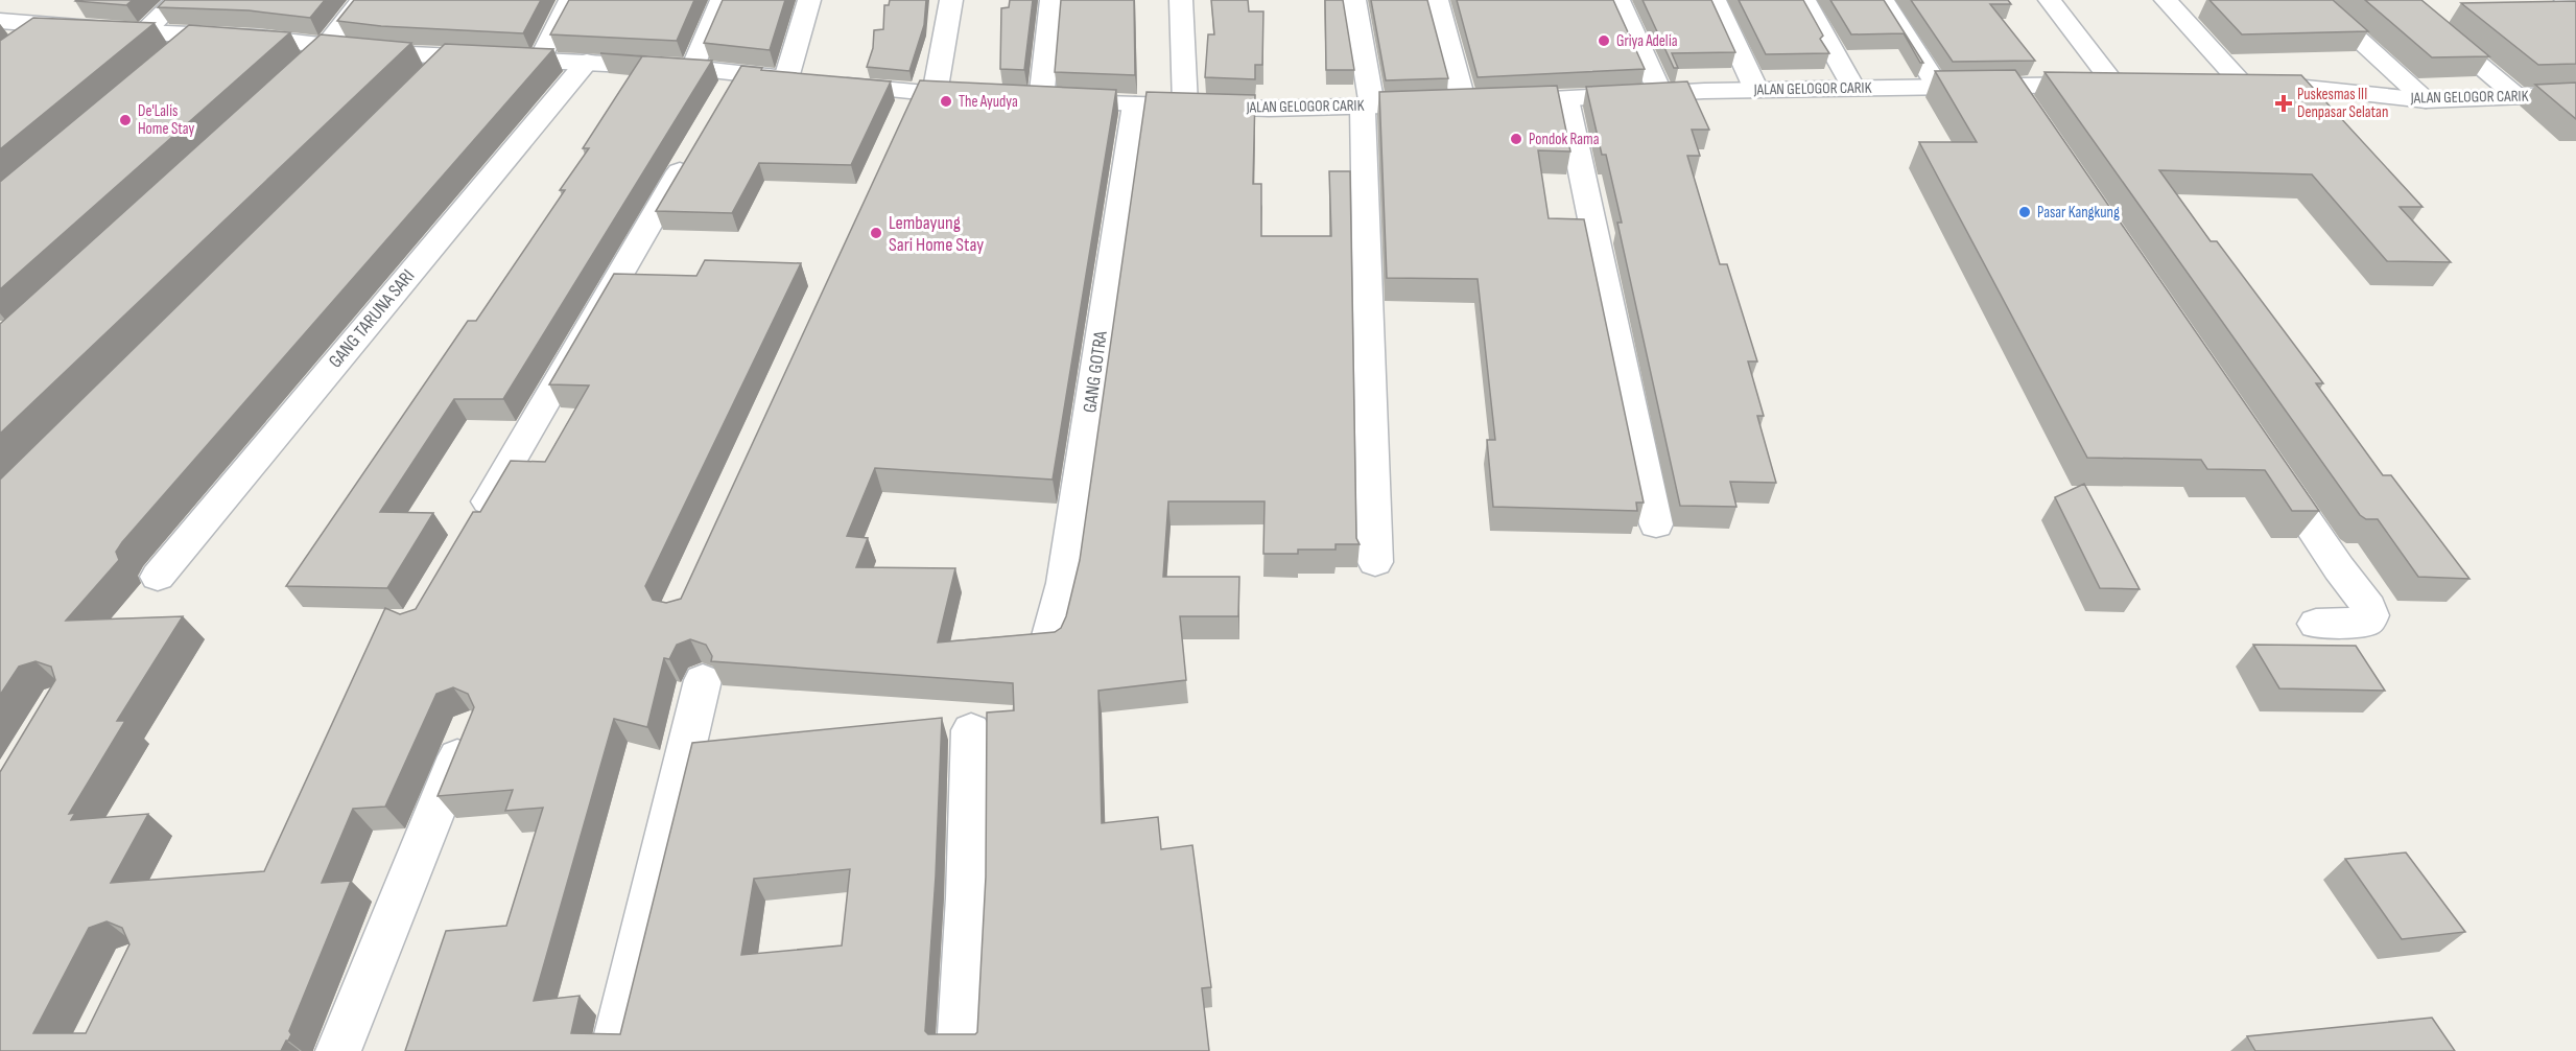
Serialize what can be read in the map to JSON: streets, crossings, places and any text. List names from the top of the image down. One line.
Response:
{"streets":{"street":["JALAN GELOGOR CARIK","GANG TARUNA SARI","GANG GOTRA"]},"crossings":[["JALAN GELOGOR CARIK","GANG GOTRA"]],"places":{"other":["Griya Adelia","The Ayudya","De'Lalis Home Stay","Pondok Rama","Pasar Kangkung","Lembayung Sari Home Stay"],"health":["Puskesmas III Denpasar Selatan"]}}
